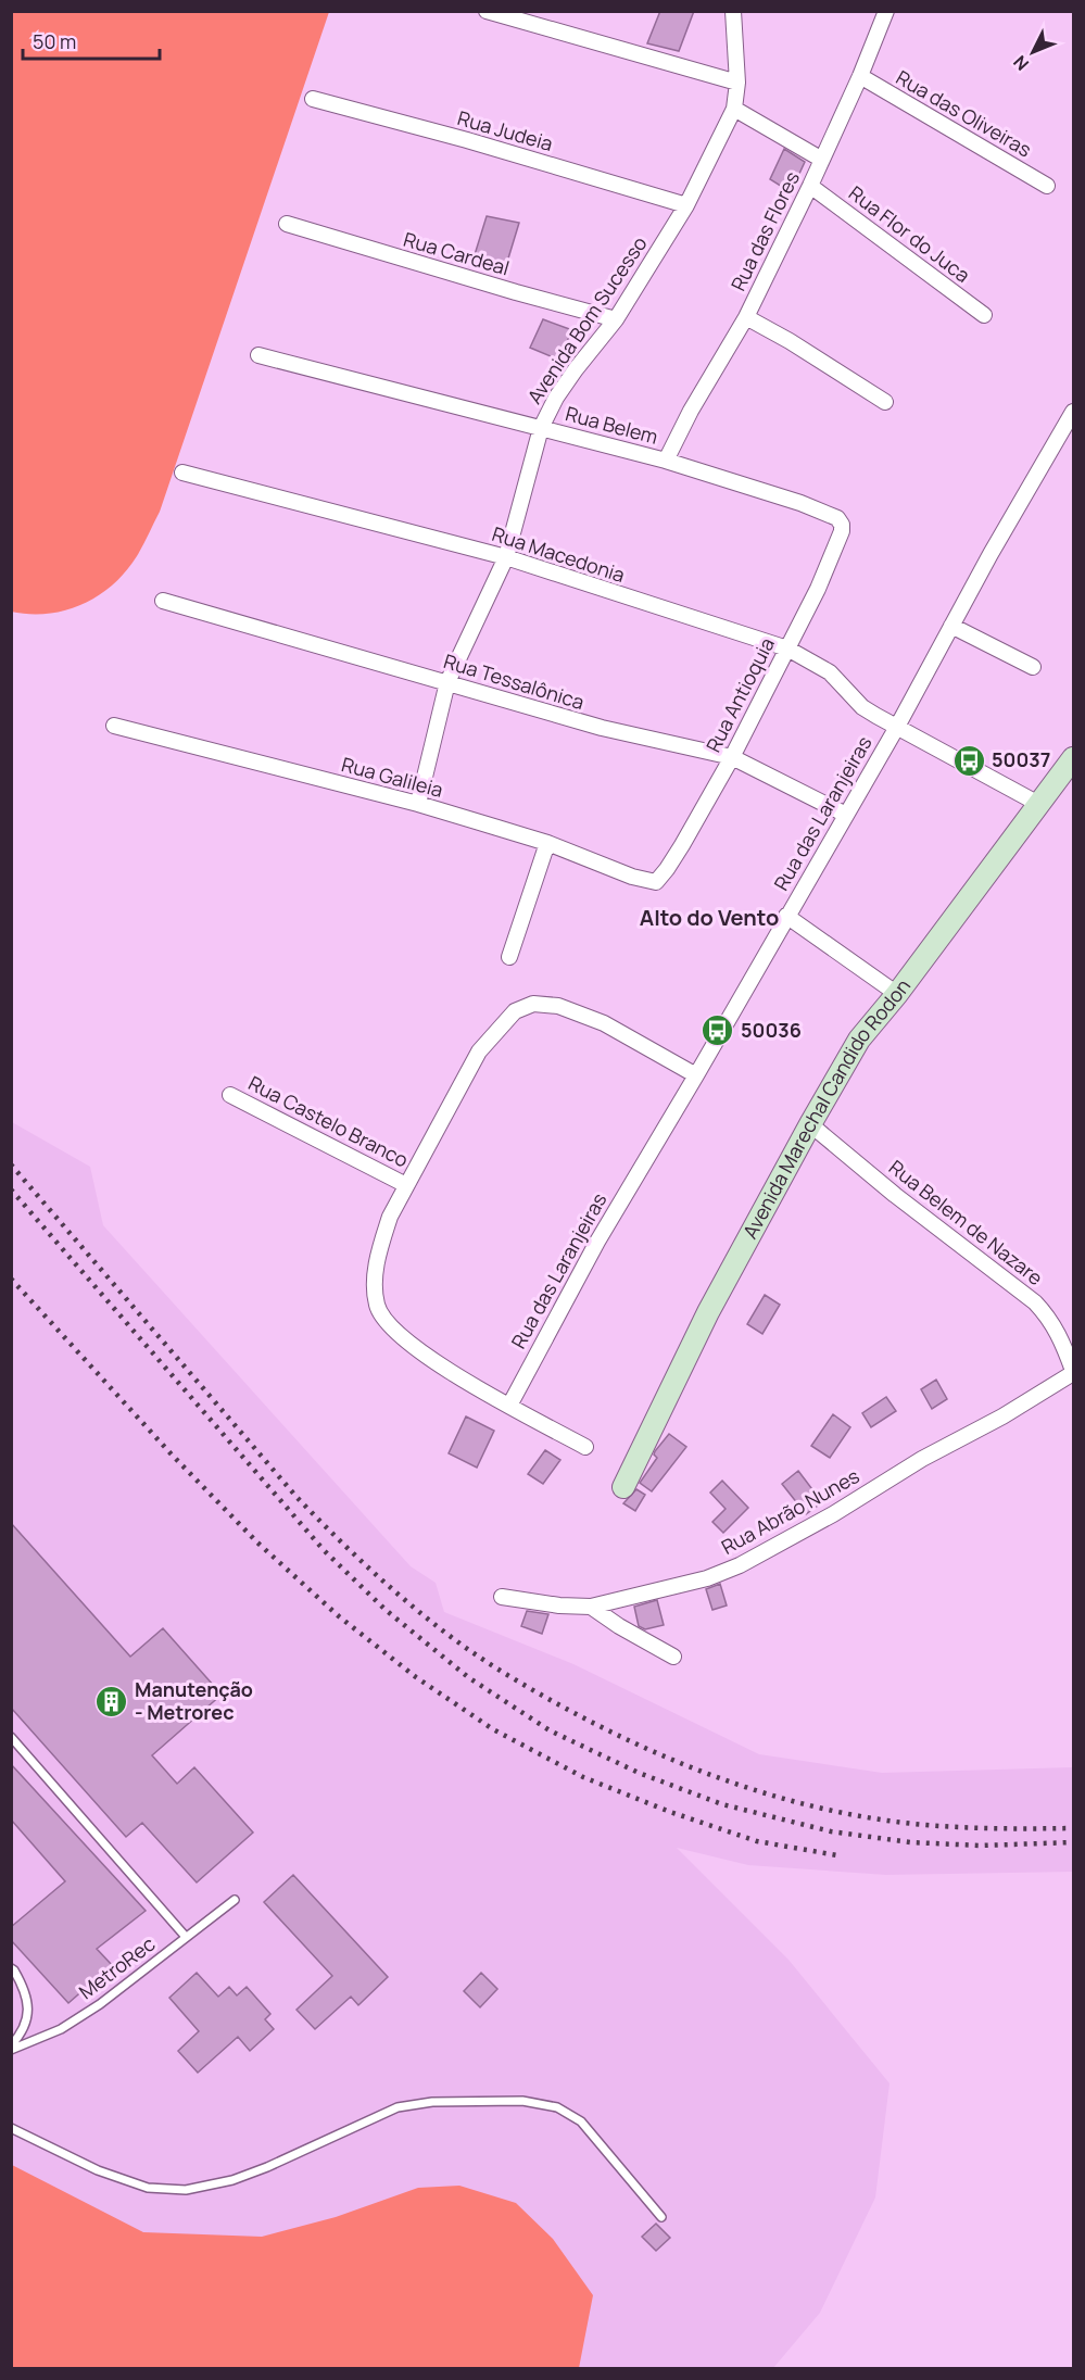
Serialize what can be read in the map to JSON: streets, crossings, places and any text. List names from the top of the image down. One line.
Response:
{"streets":{"street":["Rua das Oliveiras","Rua Judeia","Rua das Flores","Rua Flor do Juca","Rua Cardeal","Avenida Bom Sucesso","Rua Belem","Rua Macedonia","Rua Tessalônica","Rua Antioquia","Rua Galileia","Rua das Laranjeiras","Avenida Marechal Candido Rodon","Rua Castelo Branco","Rua Belem de Nazare","Rua Abrão Nunes"],"lane":["MetroRec"]},"crossings":[["Rua das Oliveiras","Rua das Flores"],["Rua Judeia","Avenida Bom Sucesso"],["Rua das Flores","Rua Flor do Juca"],["Rua das Flores","Rua Belem"],["Rua Cardeal","Avenida Bom Sucesso"],["Avenida Bom Sucesso","Rua Belem"],["Avenida Bom Sucesso","Rua Macedonia"],["Avenida Bom Sucesso","Rua Tessalônica"],["Avenida Bom Sucesso","Rua Galileia"],["Rua Belem","Rua Antioquia"],["Rua Macedonia","Rua Antioquia"],["Rua Macedonia","Rua das Laranjeiras"],["Rua Macedonia","Avenida Marechal Candido Rodon"],["Rua Tessalônica","Rua Antioquia"],["Rua Tessalônica","Rua das Laranjeiras"],["Rua Antioquia","Rua Galileia"],["Rua das Laranjeiras","Rua Castelo Branco"],["Avenida Marechal Candido Rodon","Rua Belem de Nazare"],["Rua Belem de Nazare","Rua Abrão Nunes"]],"districts":["Alto do Vento"],"places":{"bus stop":["50037","50036"],"building":["Manutenção - Metrorec"]},"scale_bar":"50 m","north":"bottom left"}
